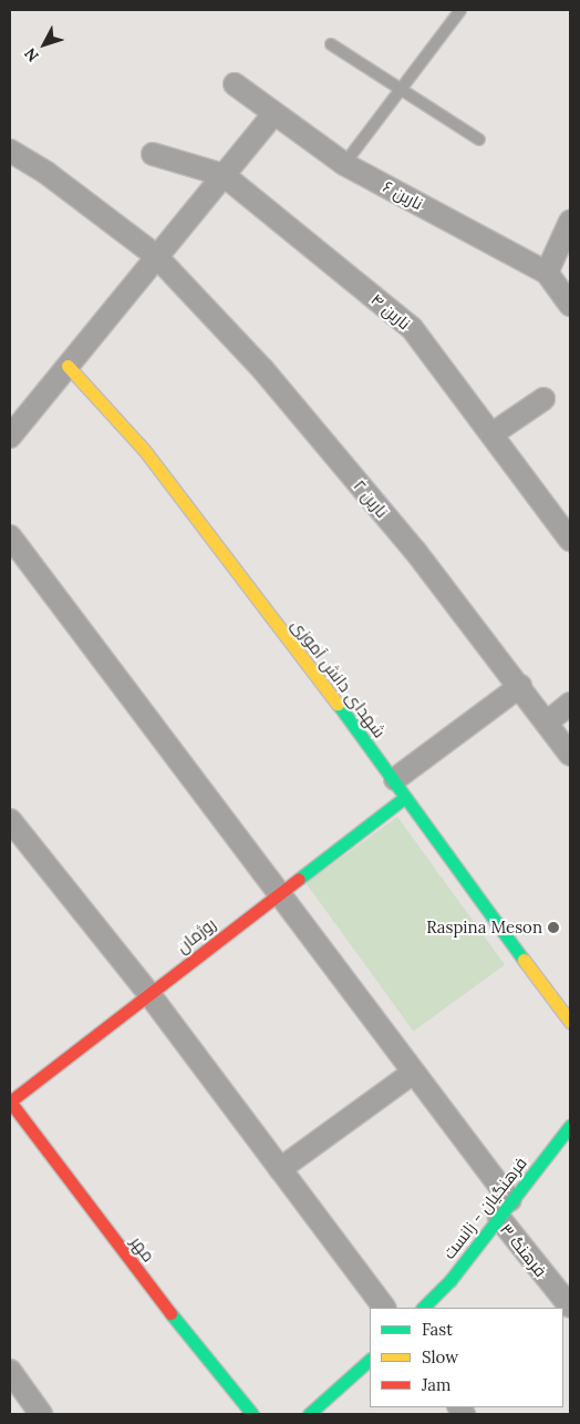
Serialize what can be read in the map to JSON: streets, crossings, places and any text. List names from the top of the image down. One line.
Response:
{"streets":{"street":["نارین ۶","نارین ۴","نارین ۲","شهدای دانش آموزی","روژمان","فرهنگیان - زانست","مهر","فرهنگ ۳"]},"crossings":[["شهدای دانش آموزی","روژمان"],["روژمان","مهر"],["روژمان","فرهنگ ۳"],["فرهنگیان - زانست","فرهنگ ۳"]],"places":["Raspina Meson"],"legend":["Fast","Slow","Jam"],"north":"bottom left"}
